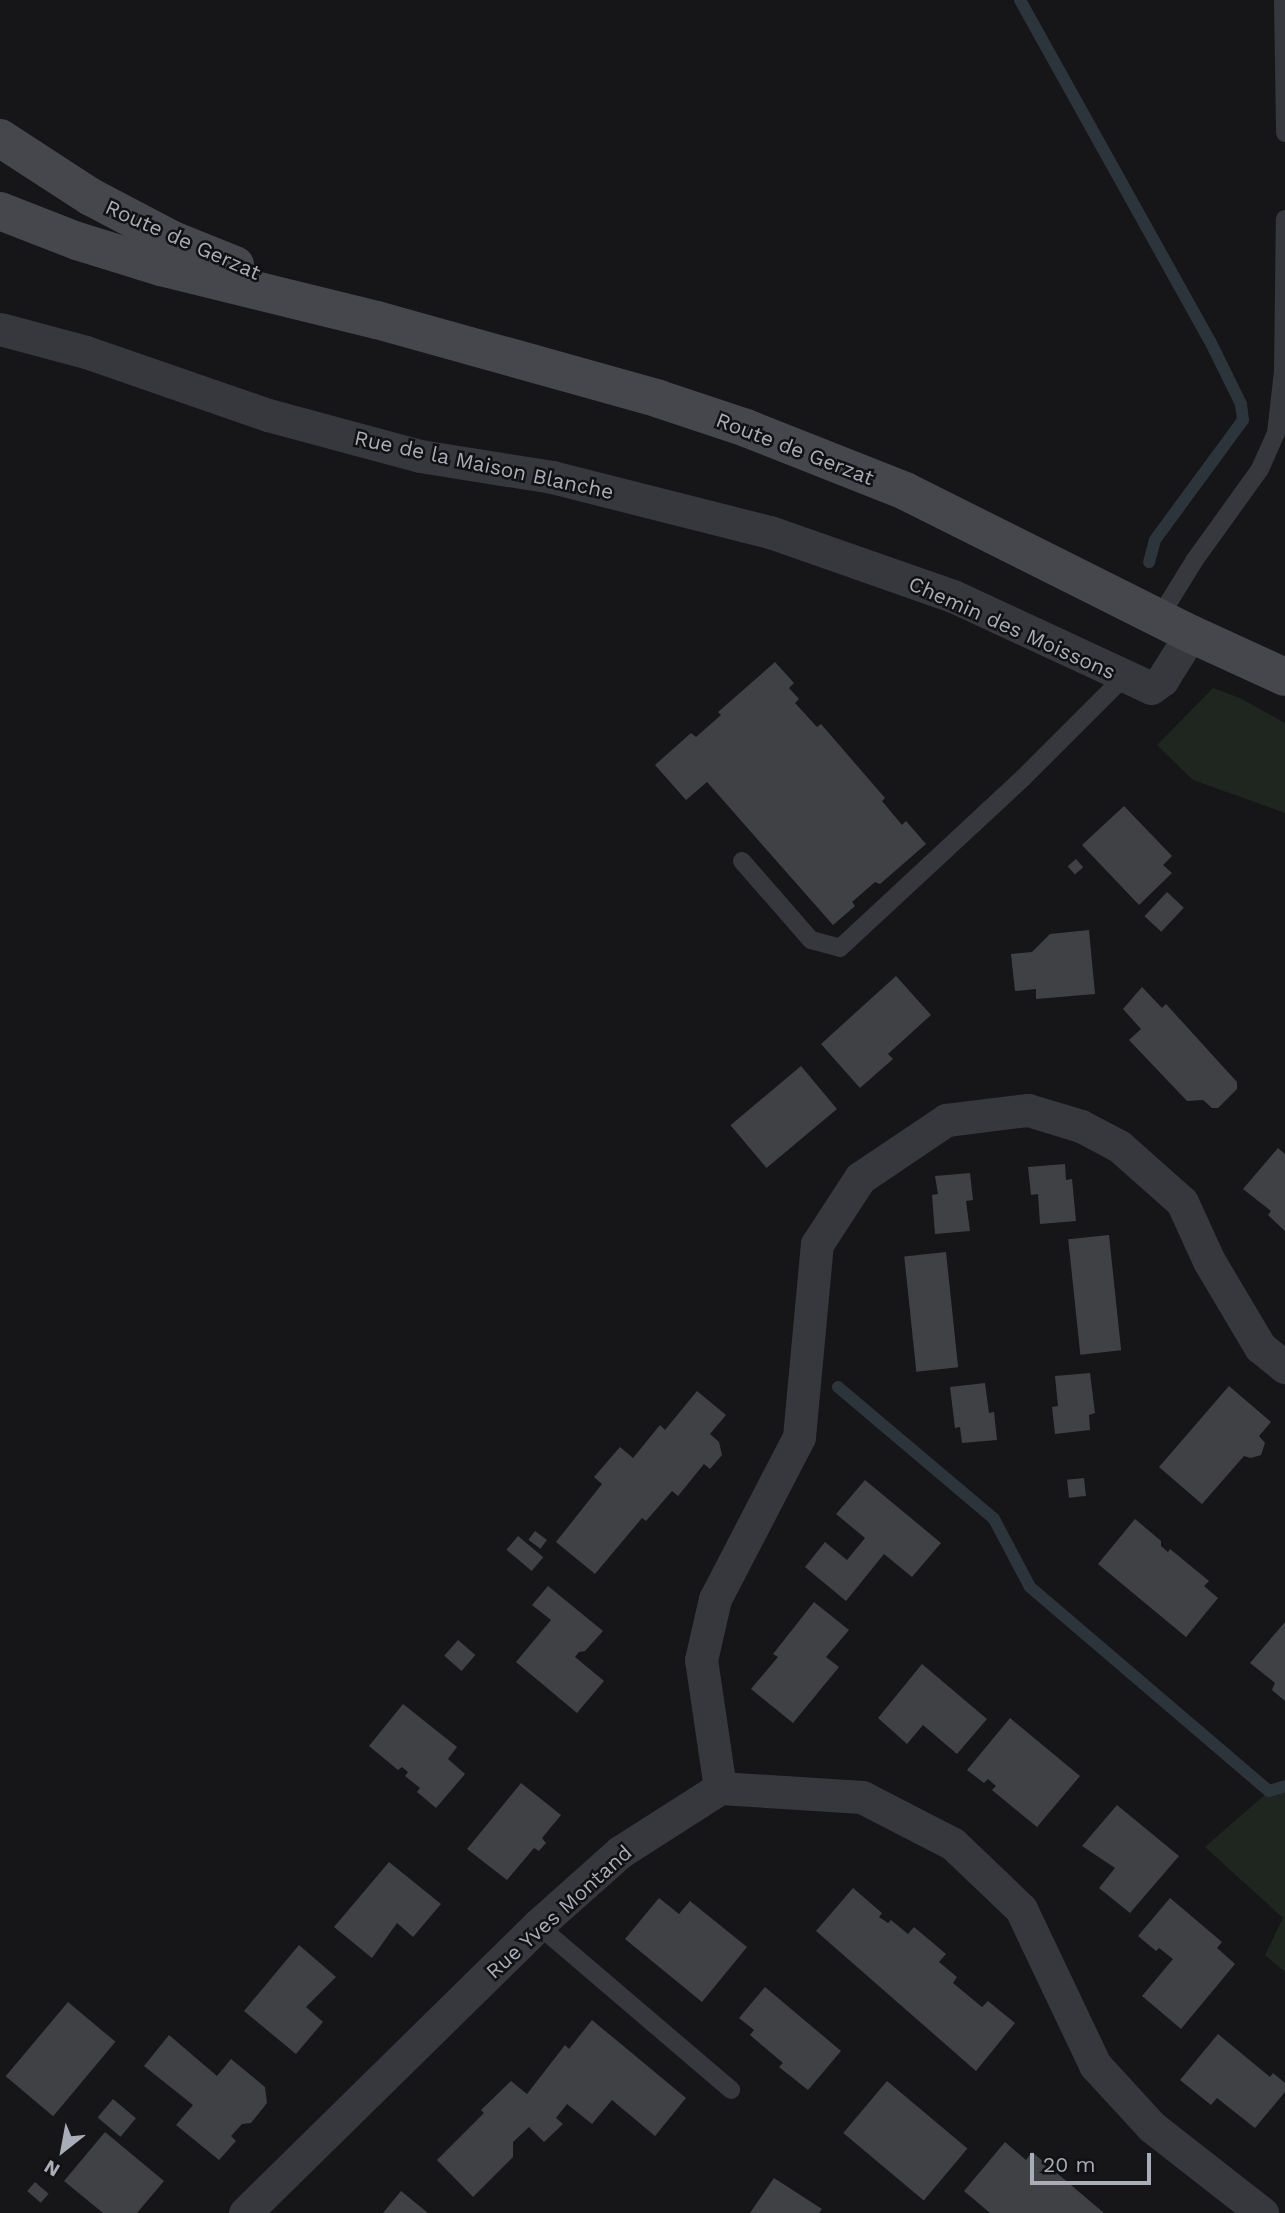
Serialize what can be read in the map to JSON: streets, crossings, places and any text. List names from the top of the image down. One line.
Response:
{"streets":{"main road":["Route de Gerzat"],"street":["Rue de la Maison Blanche","Chemin des Moissons","Rue Yves Montand"]},"crossings":[["Route de Gerzat","Chemin des Moissons"],["Rue de la Maison Blanche","Chemin des Moissons"]],"scale_bar":"20 m","north":"bottom left"}
